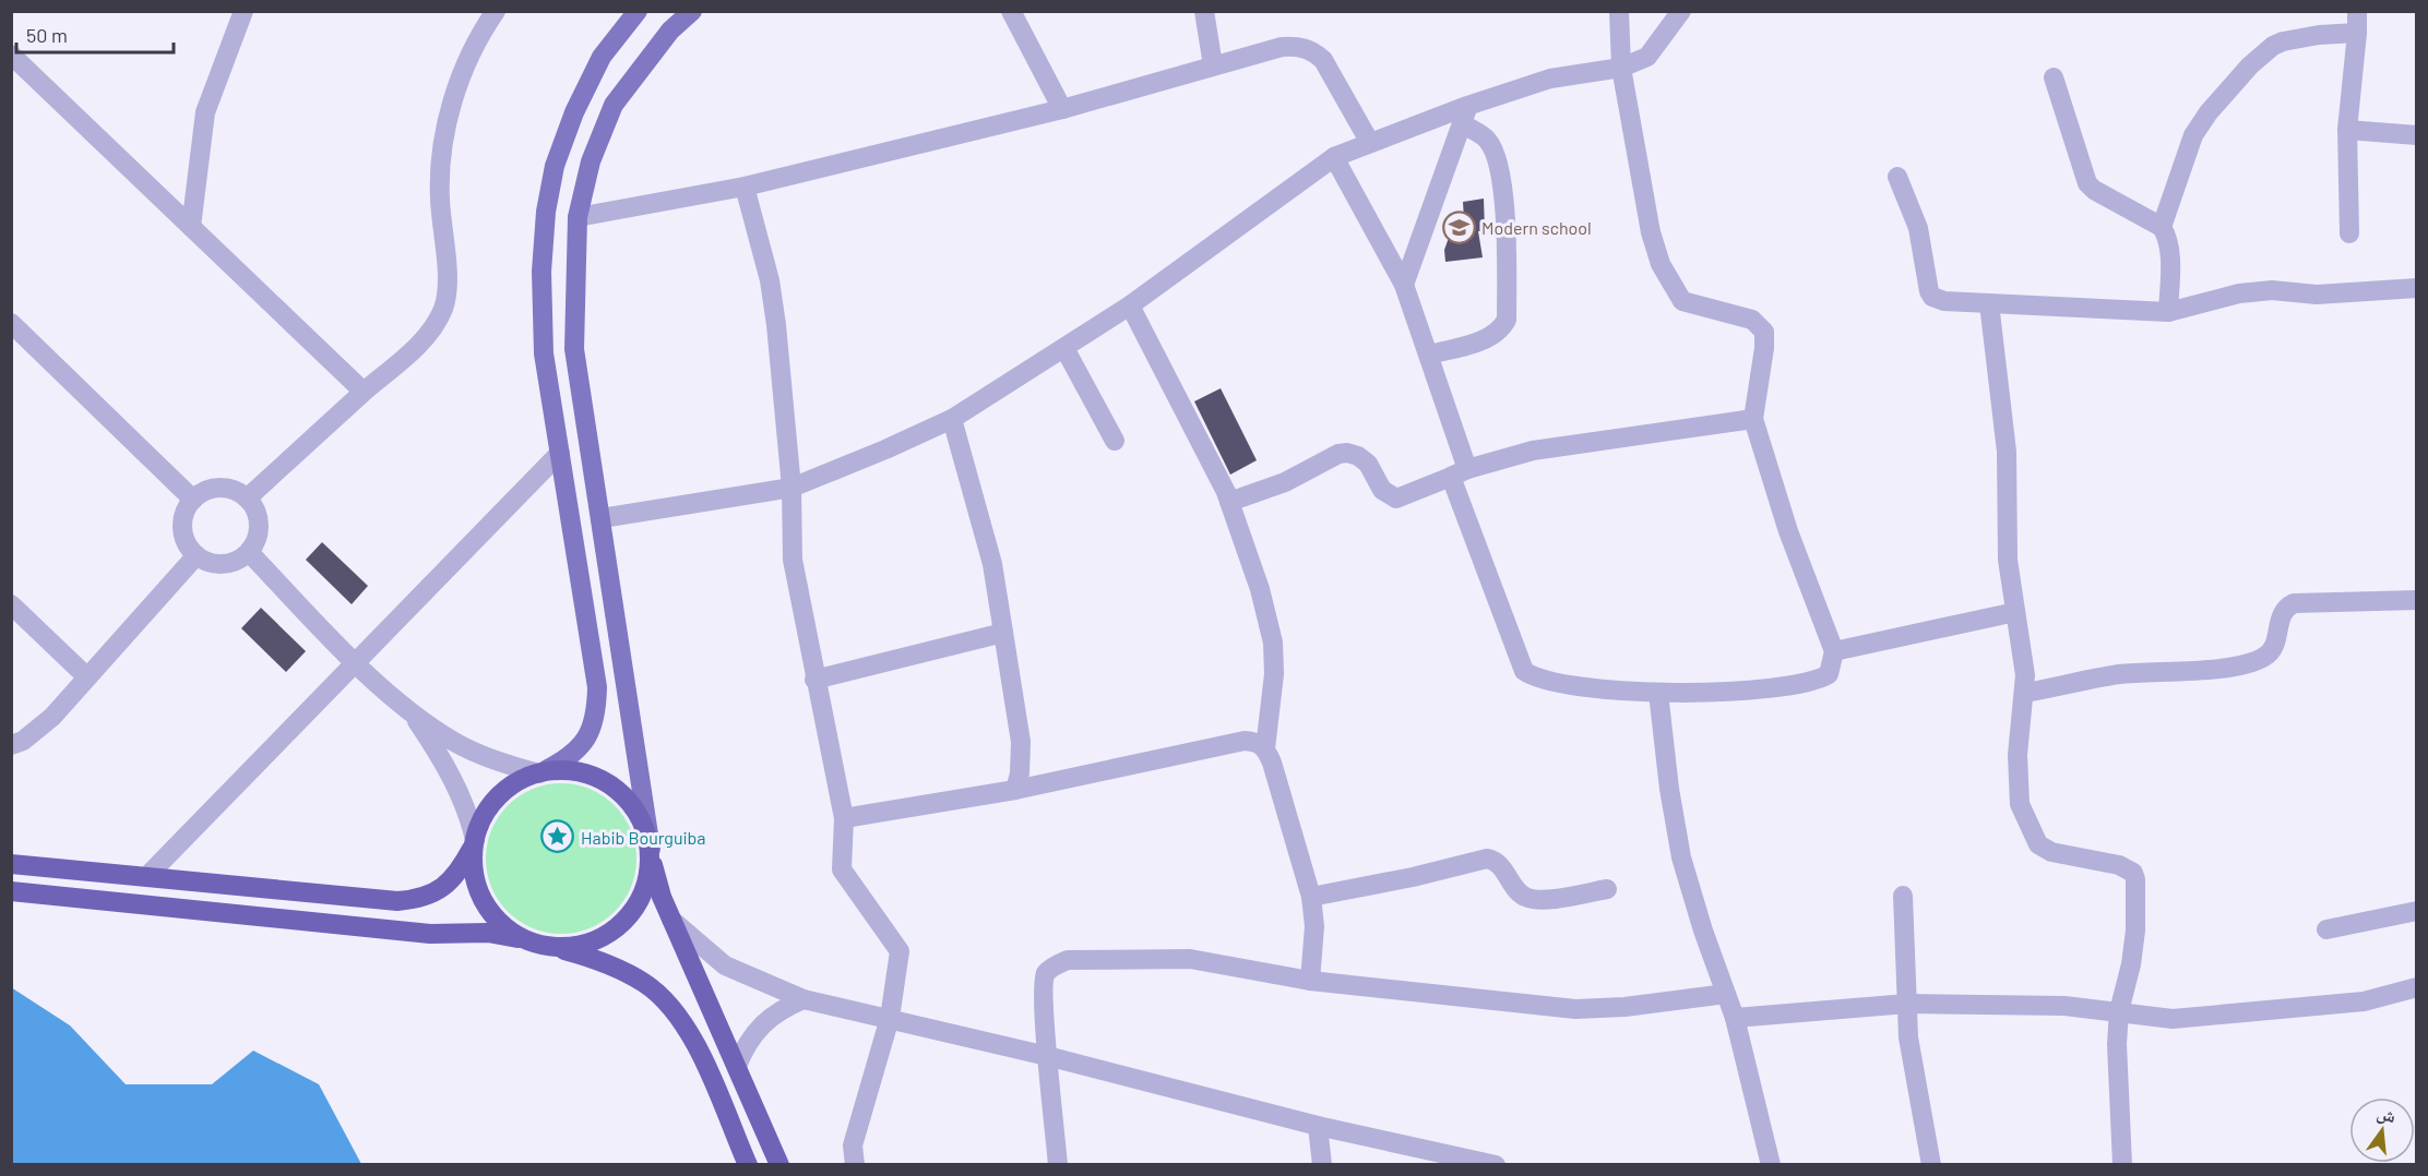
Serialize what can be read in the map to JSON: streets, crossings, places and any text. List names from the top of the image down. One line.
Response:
{"places":{"school or university":["Modern school"],"place":["Habib Bourguiba"]},"scale_bar":"50 m","north":"top"}
